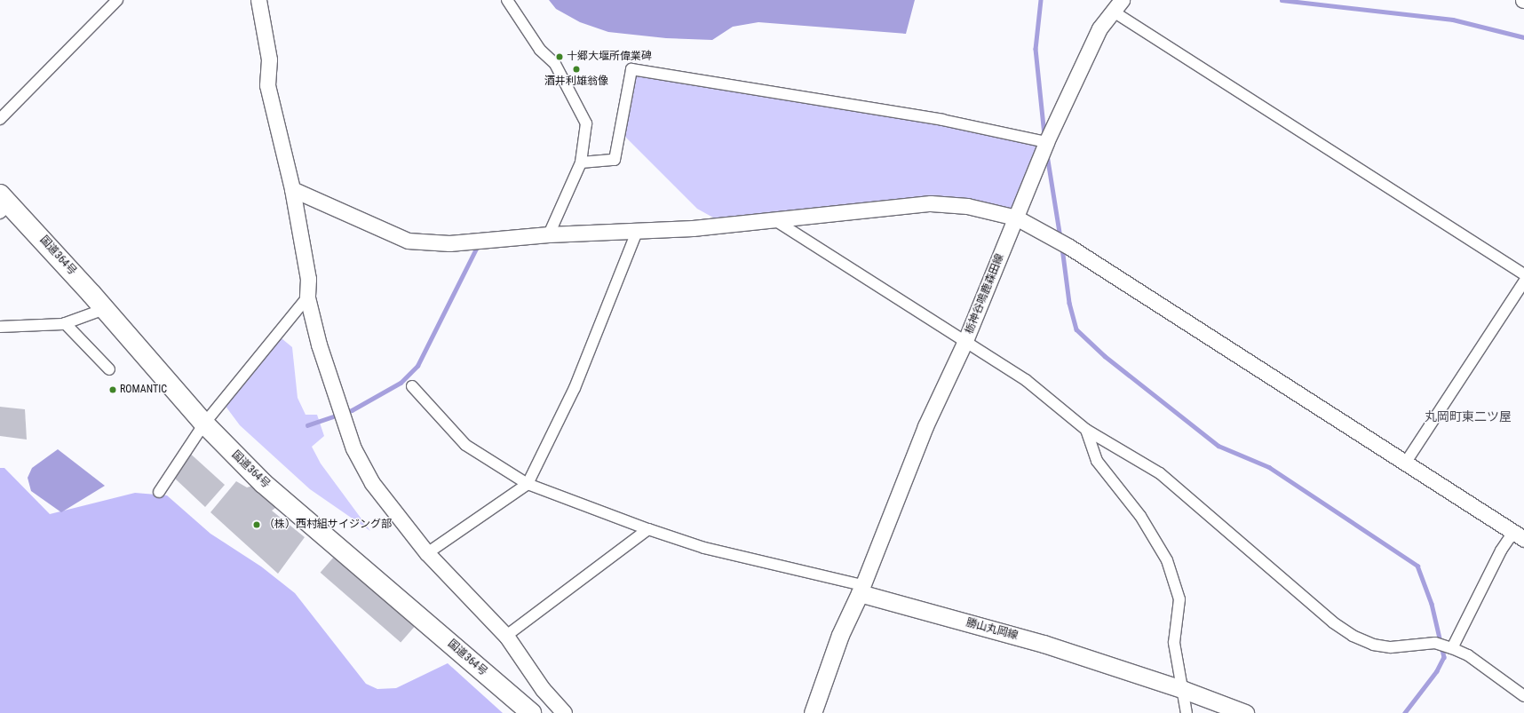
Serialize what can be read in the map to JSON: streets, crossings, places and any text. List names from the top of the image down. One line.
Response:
{"streets":{"highway":["国道364号"],"main road":["勝山丸岡線"],"street":["栃神谷鳴鹿森田線"]},"crossings":[["栃神谷鳴鹿森田線","勝山丸岡線"]],"districts":["丸岡町東二ツ屋"],"places":["十郷大堰所偉業碑","酒井利雄翁像","ROMANTIC","（株）西村組サイジング部"]}
